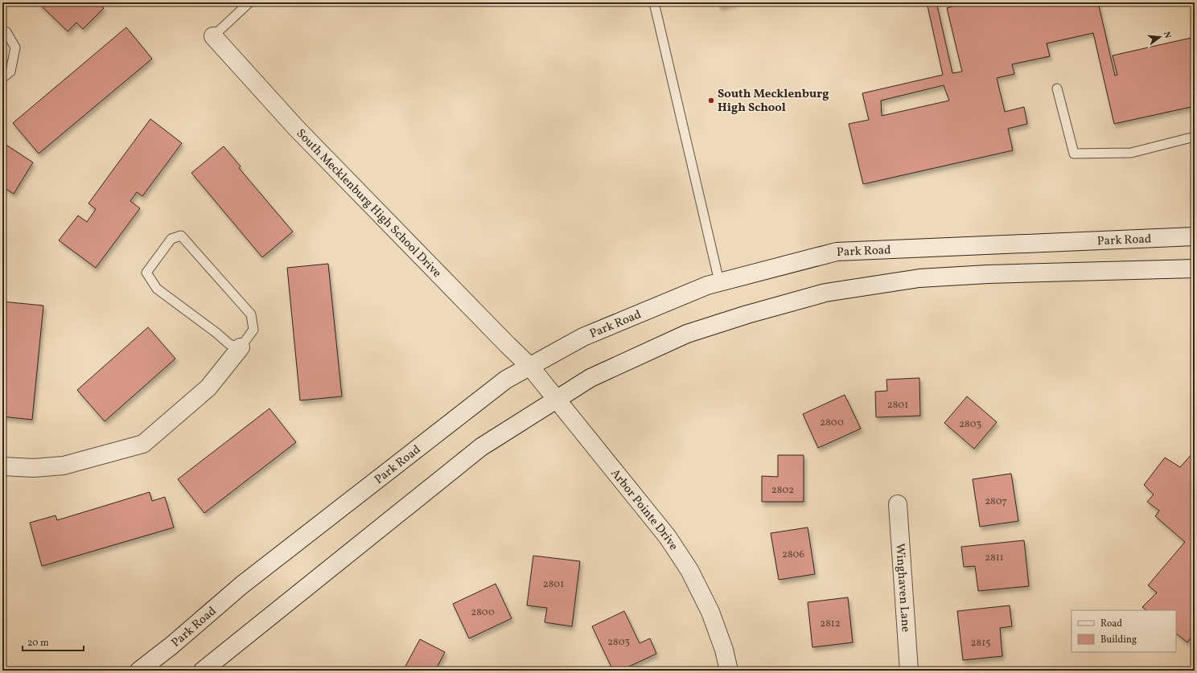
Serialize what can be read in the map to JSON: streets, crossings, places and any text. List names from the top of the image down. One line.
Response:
{"streets":{"main road":["South Mecklenburg High School Drive","Park Road","Arbor Pointe Drive","Winghaven Lane"]},"crossings":[["South Mecklenburg High School Drive","Park Road"],["South Mecklenburg High School Drive","Arbor Pointe Drive"],["Park Road","Arbor Pointe Drive"]],"places":["South Mecklenburg High School"],"house_numbers":["2801","2800","2803","2802","2807","2806","2811","2801","2800","2812","2803","2815"],"legend":["Road","Building"],"scale_bar":"20 m","north":"right"}
